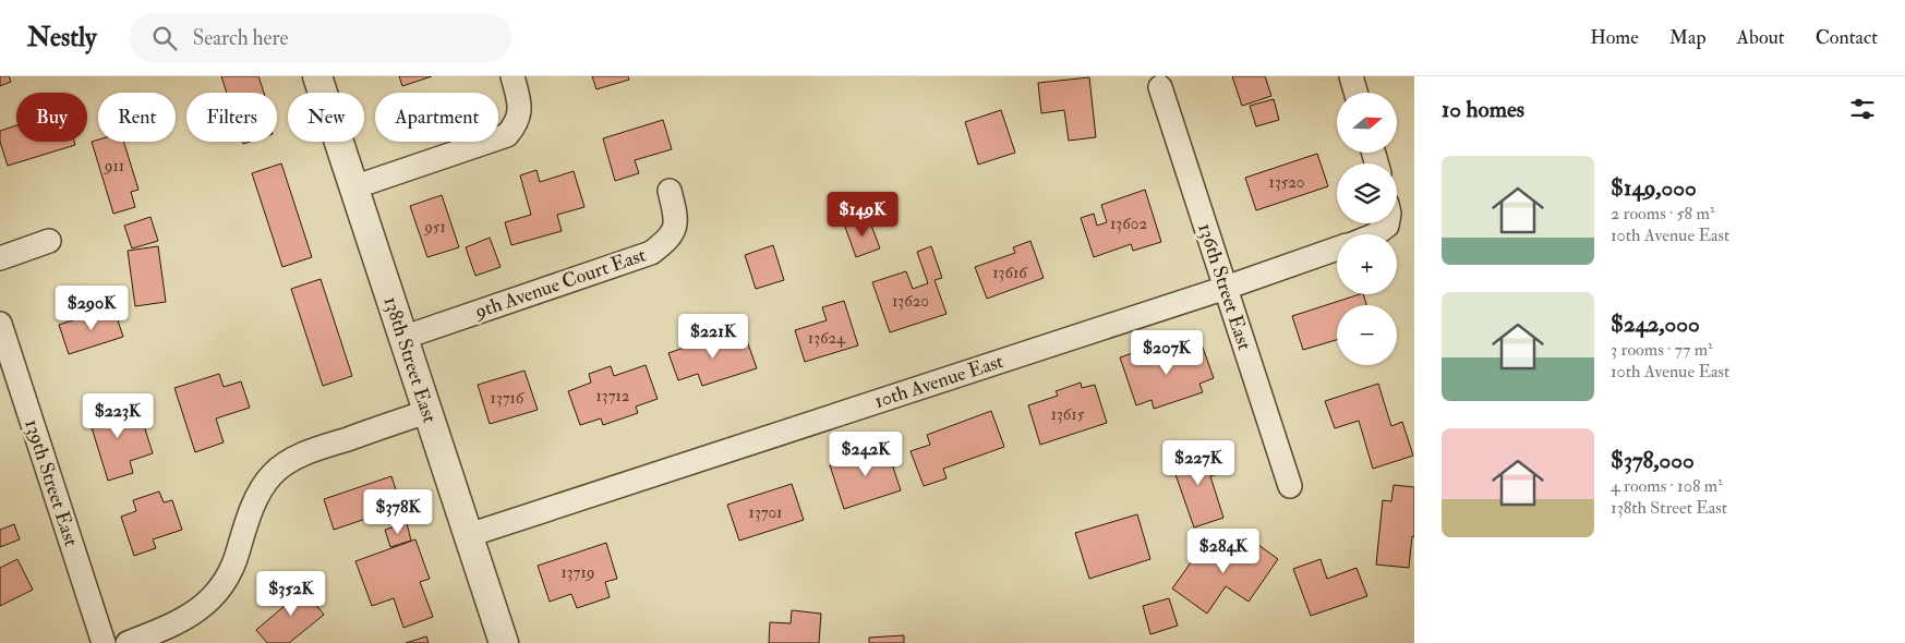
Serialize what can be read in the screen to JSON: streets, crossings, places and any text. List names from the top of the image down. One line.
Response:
{"streets":{"street":["9th Avenue Court East","136th Street East","138th Street East","10th Avenue East","139th Street East"]},"crossings":[["9th Avenue Court East","138th Street East"],["136th Street East","10th Avenue East"],["138th Street East","10th Avenue East"]],"house_numbers":["911","13520","13602","951","13616","13620","13624","13712","13716","13615","13701","13719"],"north":"right","page":{"header":"Nestly","search":"Search here","nav":["Home","Map","About","Contact"],"heading":"10 homes","map_buttons":["+","−"],"chip":["Buy","Rent","Filters","New","Apartment"],"list":[{"name":"$149,000","note":"2 rooms · 58 m² · 10th Avenue East"},{"name":"$242,000","note":"3 rooms · 77 m² · 10th Avenue East"},{"name":"$378,000","note":"4 rooms · 108 m² · 138th Street East"}],"price":["$149K","$290K","$221K","$207K","$223K","$242K","$227K","$378K","$284K","$352K"]}}
